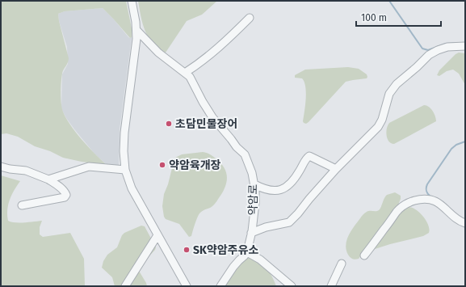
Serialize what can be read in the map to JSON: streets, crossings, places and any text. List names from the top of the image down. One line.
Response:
{"streets":{"street":["약암로"]},"places":["초담민물장어","약암육개장","SK약암주유소"],"scale_bar":"100 m"}
